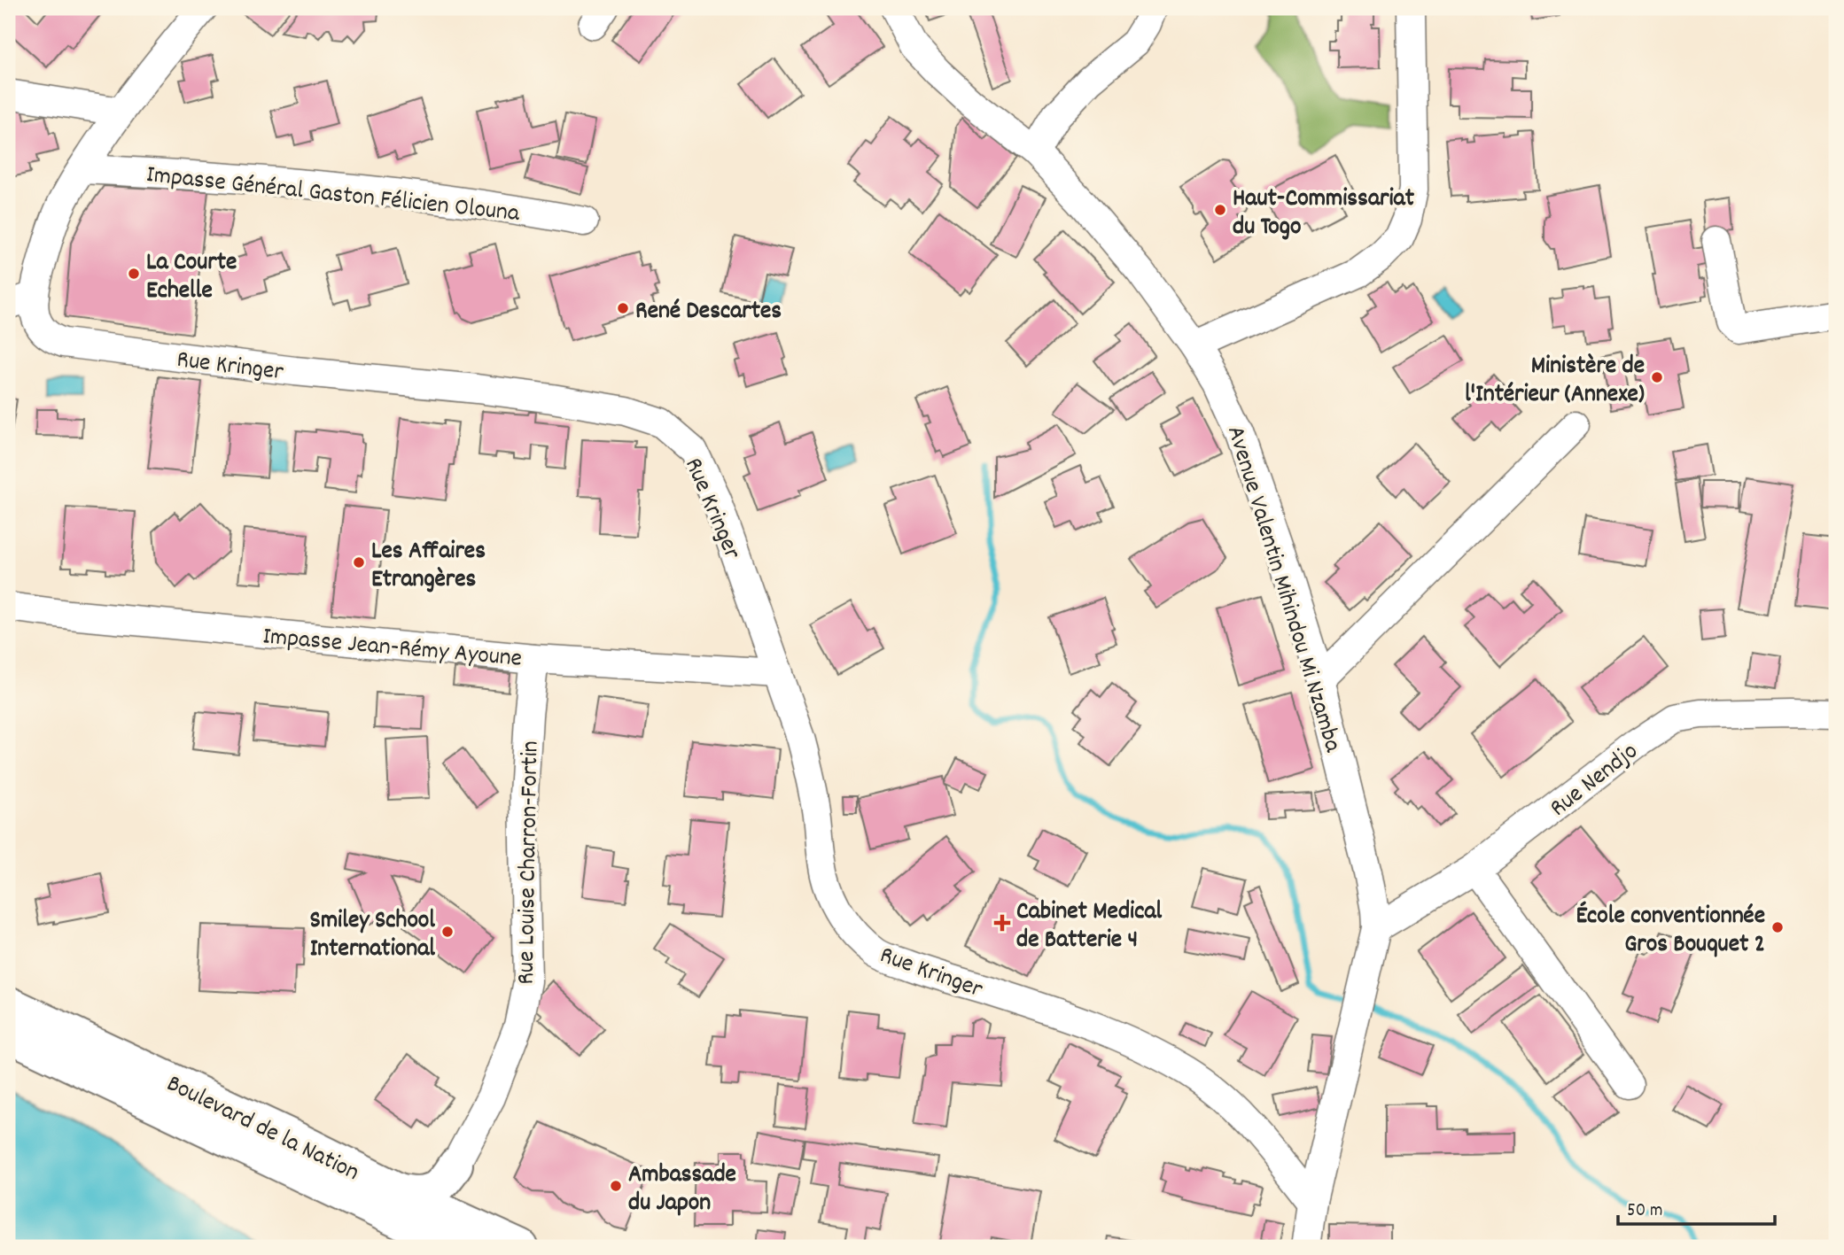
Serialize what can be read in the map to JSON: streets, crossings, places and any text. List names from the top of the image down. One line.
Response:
{"streets":{"main road":["Boulevard de la Nation"],"street":["Impasse Général Gaston Félicien Olouna","Rue Kringer","Avenue Valentin Mihindou Mi Nzamba","Impasse Jean-Rémy Ayoune","Rue Nendjo","Rue Louise Charron-Fortin"]},"crossings":[["Impasse Général Gaston Félicien Olouna","Rue Kringer"],["Rue Kringer","Avenue Valentin Mihindou Mi Nzamba"],["Rue Kringer","Impasse Jean-Rémy Ayoune"],["Avenue Valentin Mihindou Mi Nzamba","Rue Nendjo"],["Impasse Jean-Rémy Ayoune","Rue Louise Charron-Fortin"]],"places":{"other":["Haut-Commissariat du Togo","La Courte Echelle","René Descartes","Ministère de l'Intérieur (Annexe)","Les Affaires Etrangères","École conventionnée Gros Bouquet 2","Smiley School International","Ambassade du Japon"],"health":["Cabinet Medical de Batterie 4"]},"scale_bar":"50 m"}
